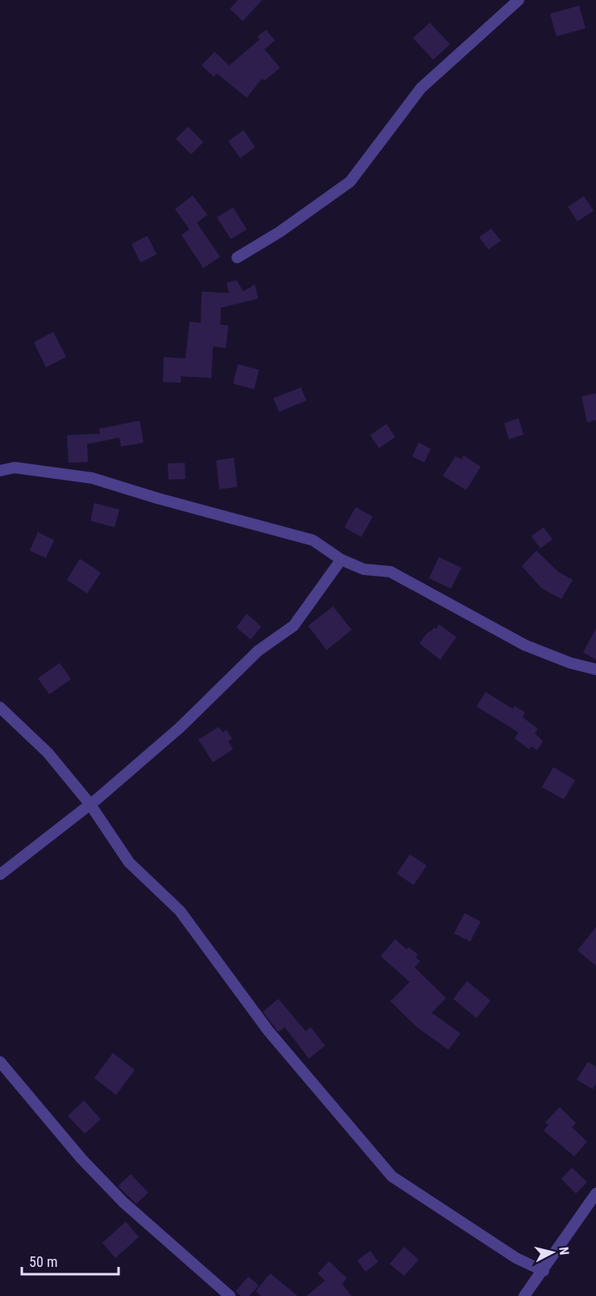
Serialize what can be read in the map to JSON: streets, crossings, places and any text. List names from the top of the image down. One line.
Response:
{"scale_bar":"50 m","north":"right"}
